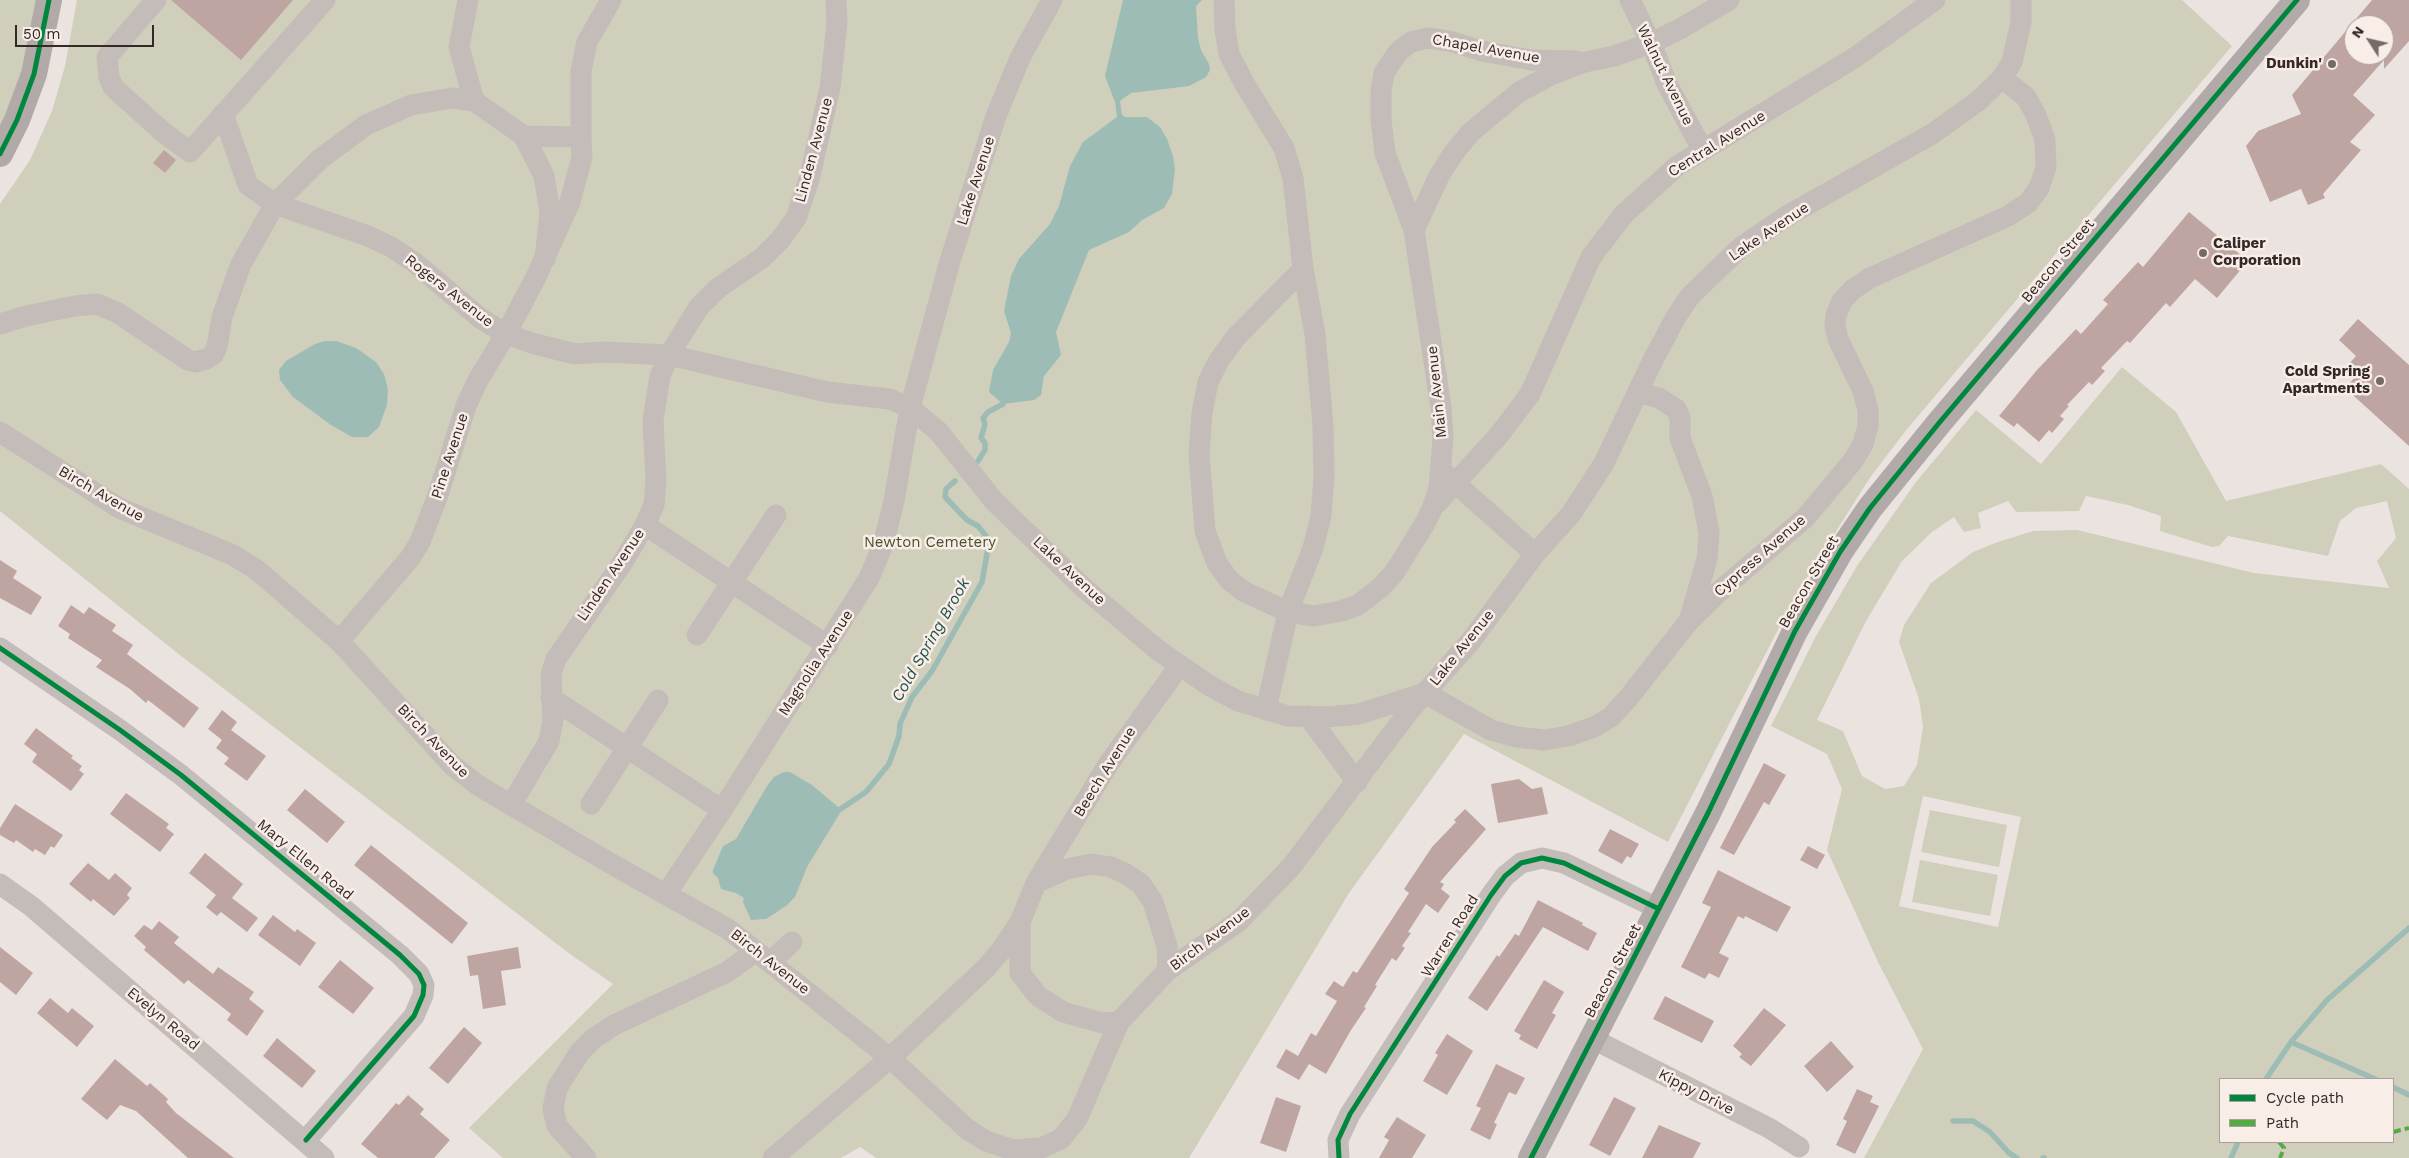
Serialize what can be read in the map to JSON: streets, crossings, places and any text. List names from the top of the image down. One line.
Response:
{"streets":{"main road":["Beacon Street"],"street":["Chapel Avenue","Walnut Avenue","Central Avenue","Linden Avenue","Lake Avenue","Rogers Avenue","Main Avenue","Pine Avenue","Birch Avenue","Cypress Avenue","Magnolia Avenue","Beech Avenue","Mary Ellen Road","Warren Road","Evelyn Road","Kippy Drive"]},"crossings":[["Chapel Avenue","Main Avenue"],["Walnut Avenue","Central Avenue"],["Central Avenue","Main Avenue"],["Linden Avenue","Rogers Avenue"],["Linden Avenue","Birch Avenue"],["Lake Avenue","Rogers Avenue"],["Lake Avenue","Birch Avenue"],["Lake Avenue","Cypress Avenue"],["Lake Avenue","Magnolia Avenue"],["Lake Avenue","Beech Avenue"],["Beacon Street","Warren Road"],["Beacon Street","Kippy Drive"],["Rogers Avenue","Pine Avenue"],["Rogers Avenue","Magnolia Avenue"],["Pine Avenue","Birch Avenue"],["Birch Avenue","Cypress Avenue"],["Birch Avenue","Magnolia Avenue"],["Birch Avenue","Beech Avenue"],["Mary Ellen Road","Evelyn Road"]],"water":["Cold Spring Brook"],"parks":["Newton Cemetery"],"places":["Dunkin'","Caliper Corporation","Cold Spring Apartments"],"legend":["Cycle path","Path"],"scale_bar":"50 m","north":"top left"}
